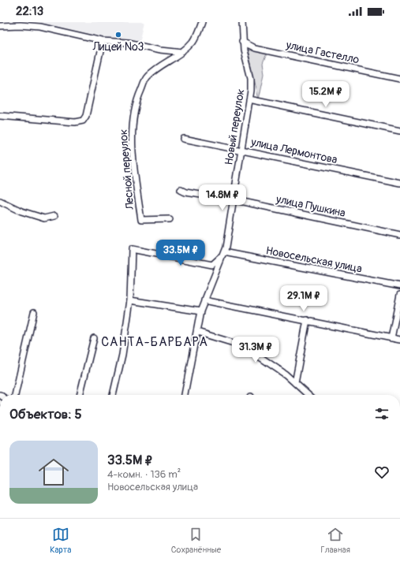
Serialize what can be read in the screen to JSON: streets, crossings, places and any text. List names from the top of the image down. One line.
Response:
{"streets":{"street":["улица Гастелло","Новый переулок","улица Лермонтова","Лесной переулок","улица Пушкина","Новосельская улица"]},"crossings":[["улица Гастелло","Новый переулок"],["Новый переулок","улица Лермонтова"],["Новый переулок","улица Пушкина"],["Новый переулок","Новосельская улица"]],"districts":["САНТА-БАРБАРА"],"places":["Лицей №3"],"page":{"status":"22:13","price":["15.2M ₽","14.8M ₽","33.5M ₽","29.1M ₽","31.3M ₽"],"heading":"Объектов: 5","list":[{"name":"33.5M ₽","note":"4-комн. · 136 m² · Новосельская улица"}],"tabs":["Карта","Сохранённые","Главная"]}}
